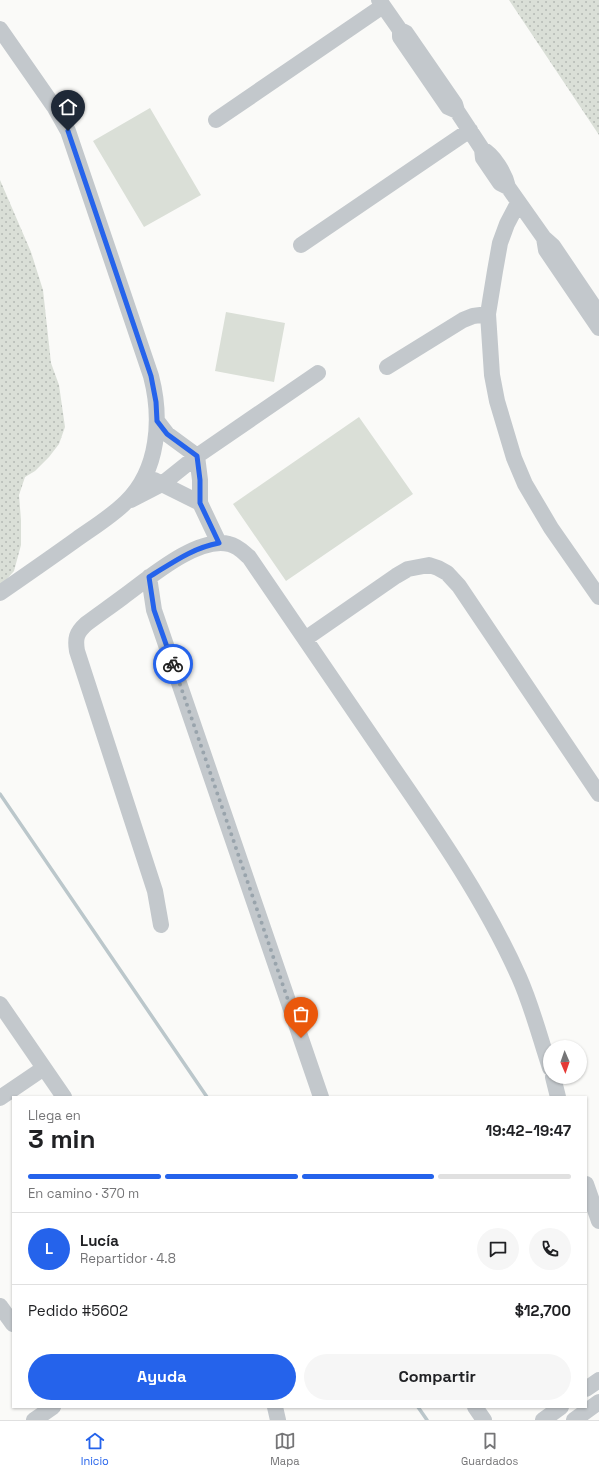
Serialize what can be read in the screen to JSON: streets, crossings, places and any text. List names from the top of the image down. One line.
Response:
{"north":"bottom","page":{"heading":["3 min","Llega en","19:42–19:47"],"panel":["Lucía","Repartidor · 4.8","Pedido #5602","$12,700"],"bar":"En camino · 370 m","round":"L","buttons":["Ayuda","Compartir"],"tabs":["Inicio","Mapa","Guardados"]}}
